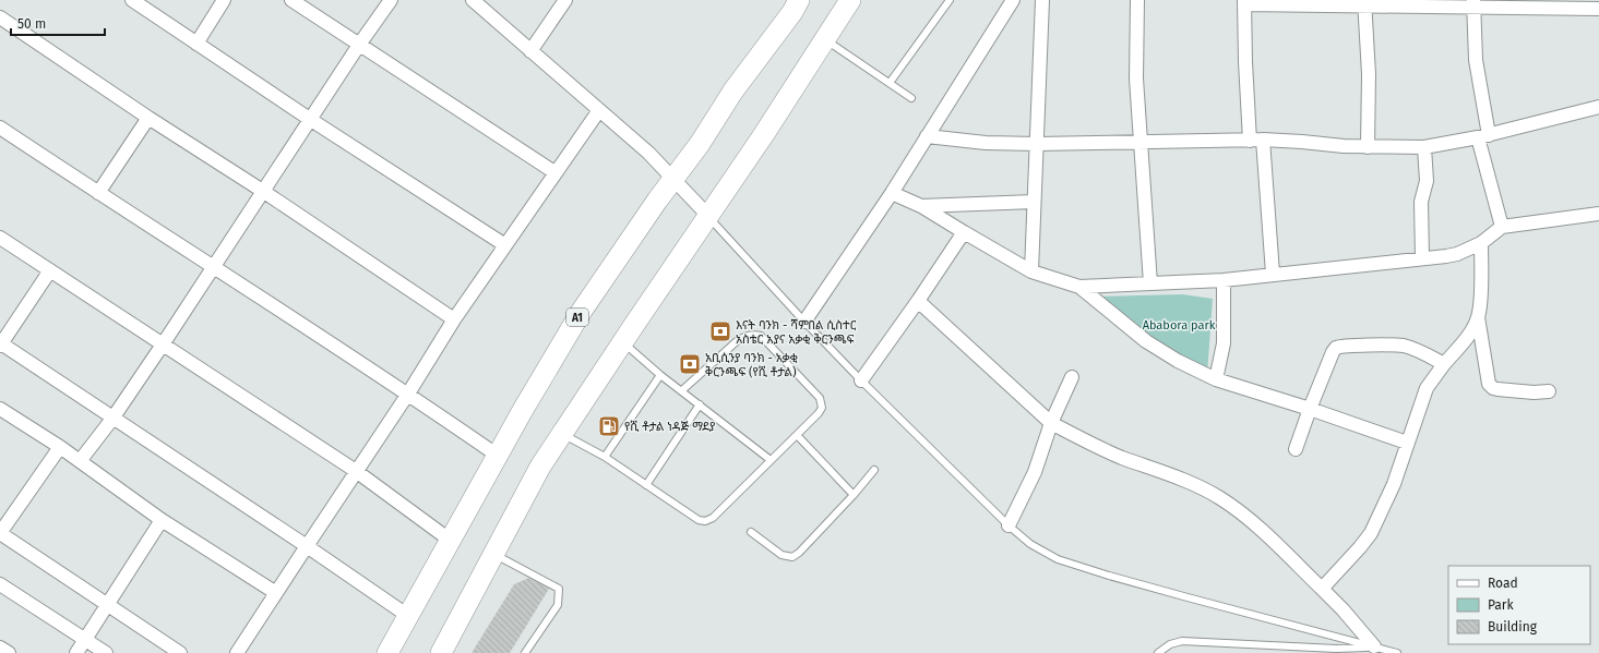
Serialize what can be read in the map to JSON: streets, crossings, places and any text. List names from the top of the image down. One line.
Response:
{"streets":{"main road":["A1"]},"parks":["Ababora park"],"places":{"bank":["እናት ባንክ - ሻምበል ሲስተር አስቴር አያና አቃቂ ቅርንጫፍ","አቢሲንያ ባንክ - አቃቂ ቅርንጫፍ (የሺ ቶታል)"],"fuel station":["የሺ ቶታል ነዳጅ ማደያ"]},"legend":["Road","Park","Building"],"scale_bar":"50 m"}
